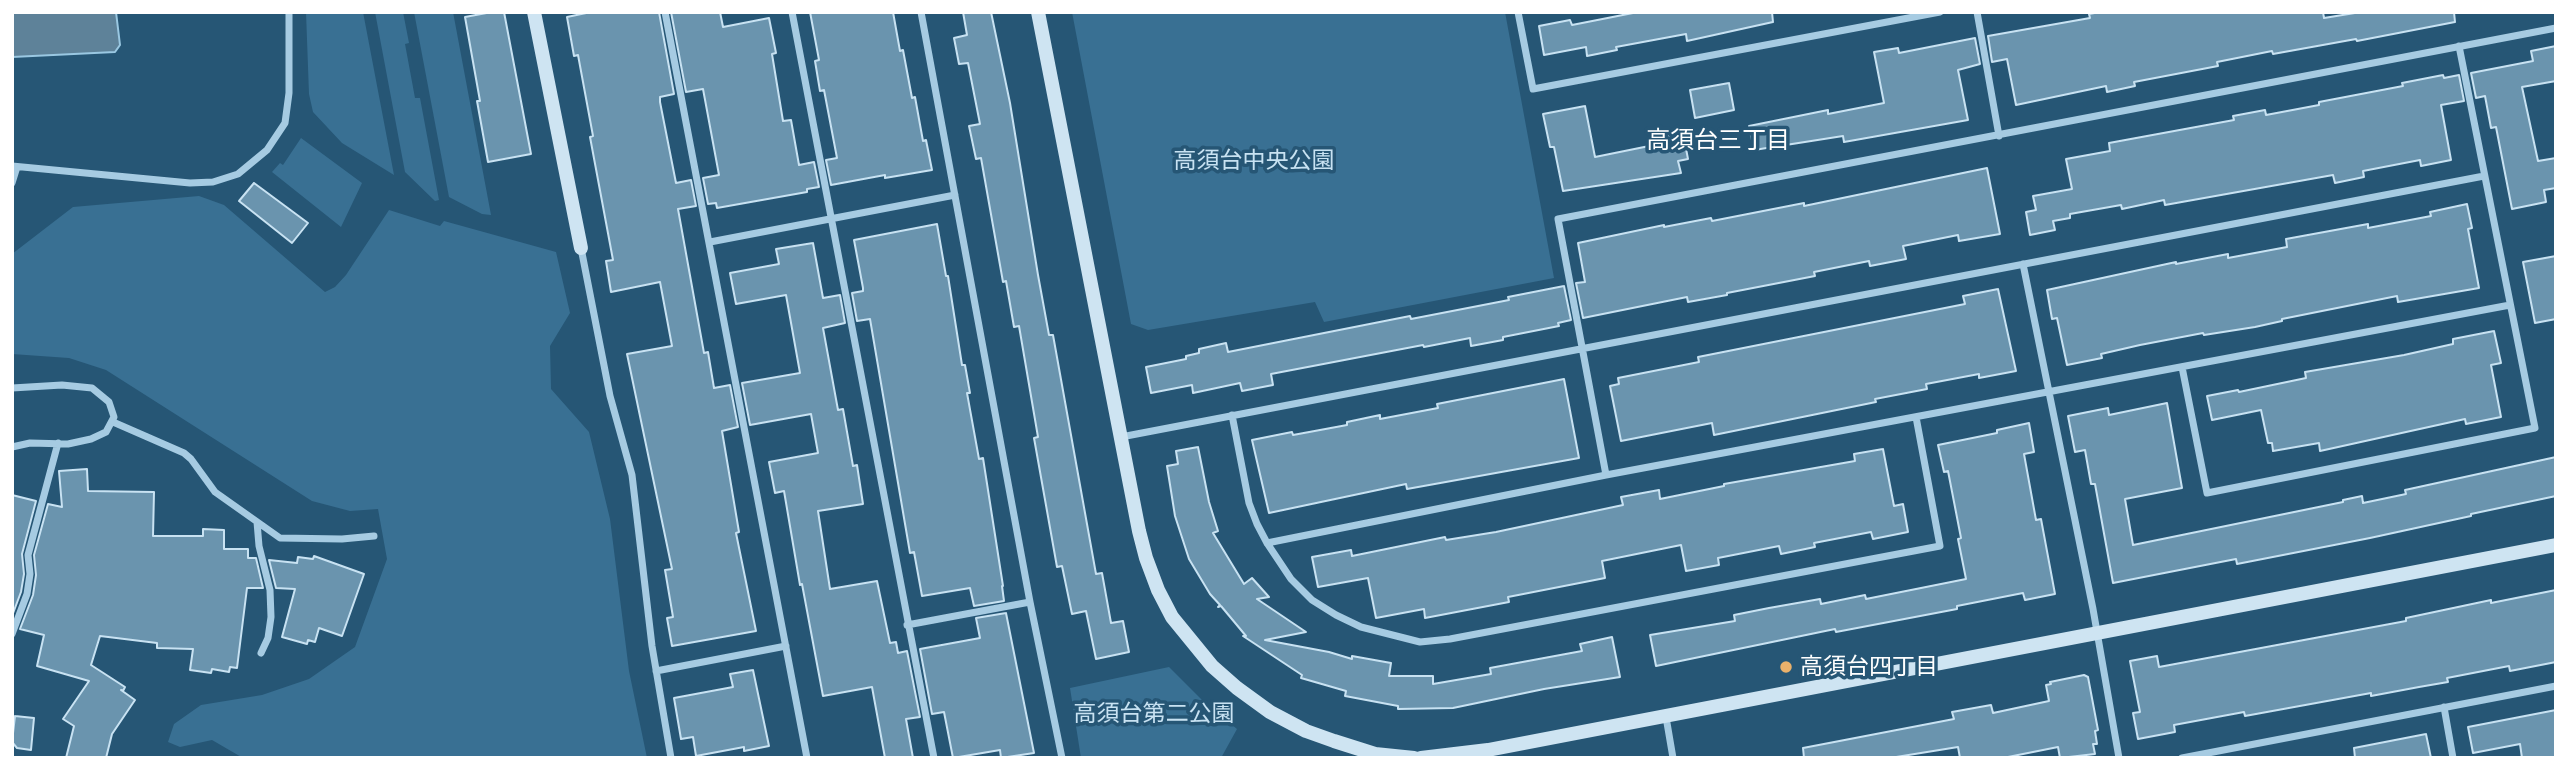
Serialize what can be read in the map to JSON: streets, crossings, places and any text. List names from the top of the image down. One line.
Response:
{"districts":["高須台三丁目"],"parks":["高須台中央公園","高須台第二公園"],"places":["高須台四丁目"]}
